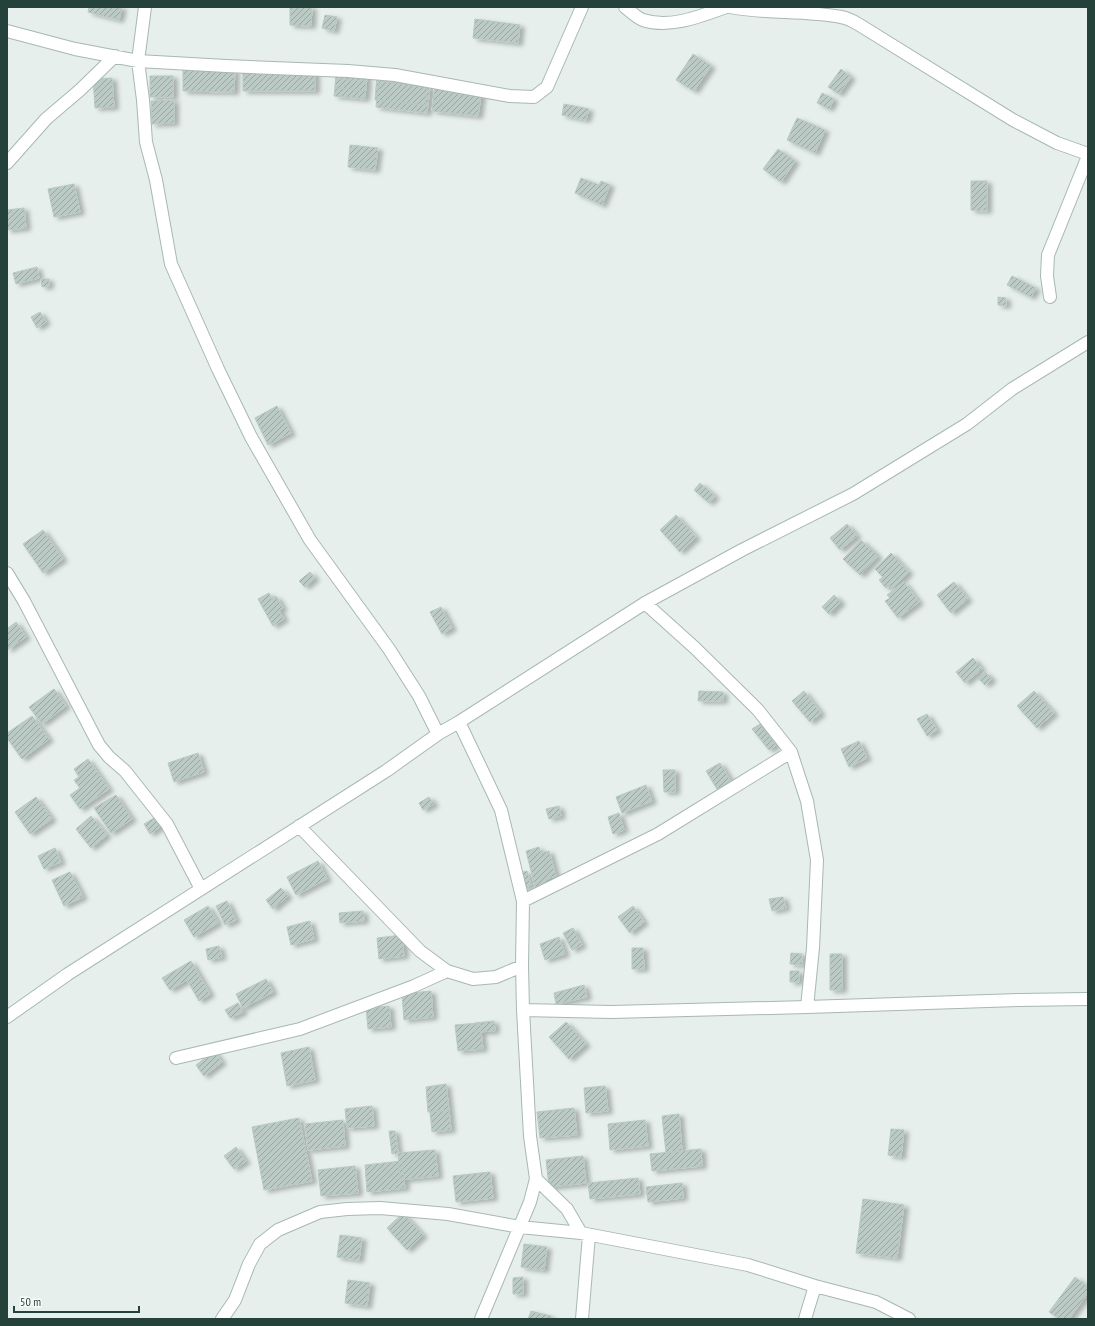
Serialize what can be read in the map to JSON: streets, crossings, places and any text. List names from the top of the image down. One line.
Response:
{"scale_bar":"50 m"}
